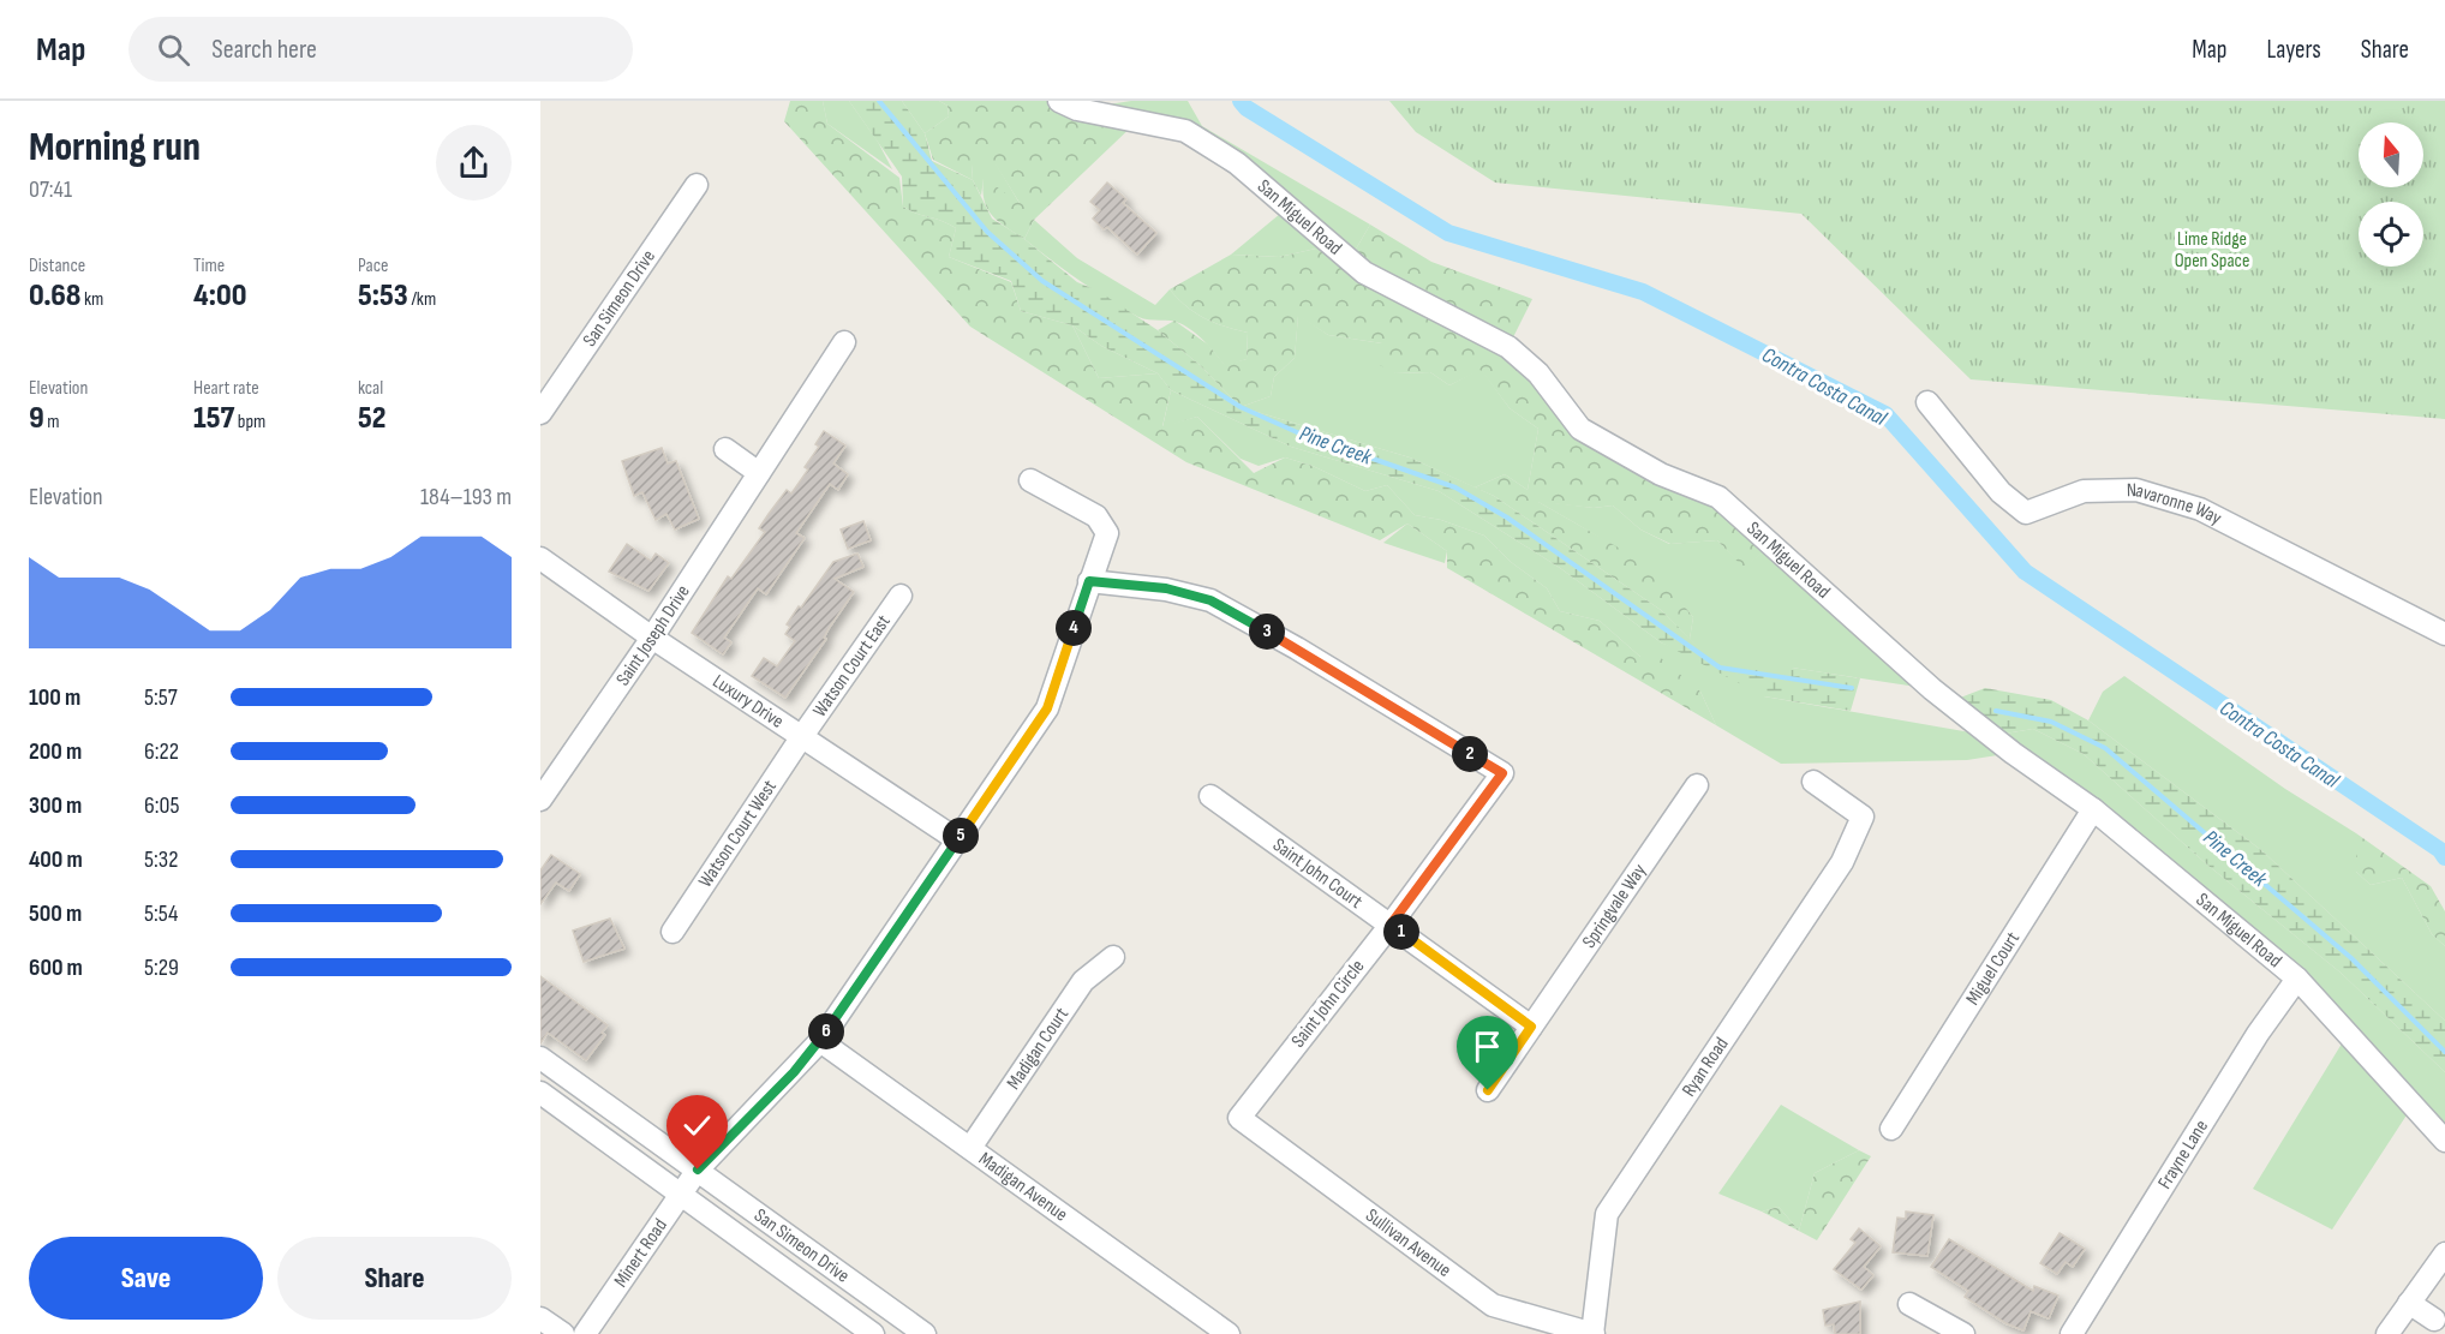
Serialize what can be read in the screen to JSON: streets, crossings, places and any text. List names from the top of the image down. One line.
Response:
{"streets":{"street":["San Miguel Road","San Simeon Drive","Navaronne Way","Saint Joseph Drive","Watson Court East","Luxury Drive","Watson Court West","Saint John Court","Springvale Way","Miguel Court","Saint John Circle","Madigan Court","Ryan Road","Frayne Lane","Madigan Avenue","Sullivan Avenue","Minert Road"]},"crossings":[["San Miguel Road","Miguel Court"],["San Miguel Road","Frayne Lane"],["San Simeon Drive","Minert Road"],["Saint Joseph Drive","Luxury Drive"],["Watson Court East","Luxury Drive"],["Watson Court East","Watson Court West"],["Luxury Drive","Watson Court West"],["Luxury Drive","Minert Road"],["Saint John Court","Springvale Way"],["Saint John Court","Saint John Circle"],["Saint John Circle","Sullivan Avenue"],["Saint John Circle","Minert Road"],["Madigan Court","Madigan Avenue"],["Ryan Road","Sullivan Avenue"],["Madigan Avenue","Minert Road"]],"water":["Contra Costa Canal","Pine Creek"],"parks":["Lime Ridge Open Space"],"north":"top","page":{"header":"Map","search":"Search here","nav":["Map","Layers","Share"],"heading":["Morning run","07:41"],"stats":[["Distance","0.68 km"],["Time","4:00"],["Pace","5:53 /km"],["Elevation","9 m"],["Heart rate","157 bpm"],["kcal","52"]],"chart":["Elevation","184–193 m"],"pins":["4","3","2","5","1","6"],"list":[{"name":"100 m","note":"5:57"},{"name":"200 m","note":"6:22"},{"name":"300 m","note":"6:05"},{"name":"400 m","note":"5:32"},{"name":"500 m","note":"5:54"},{"name":"600 m","note":"5:29"}],"buttons":["Save","Share"]}}
